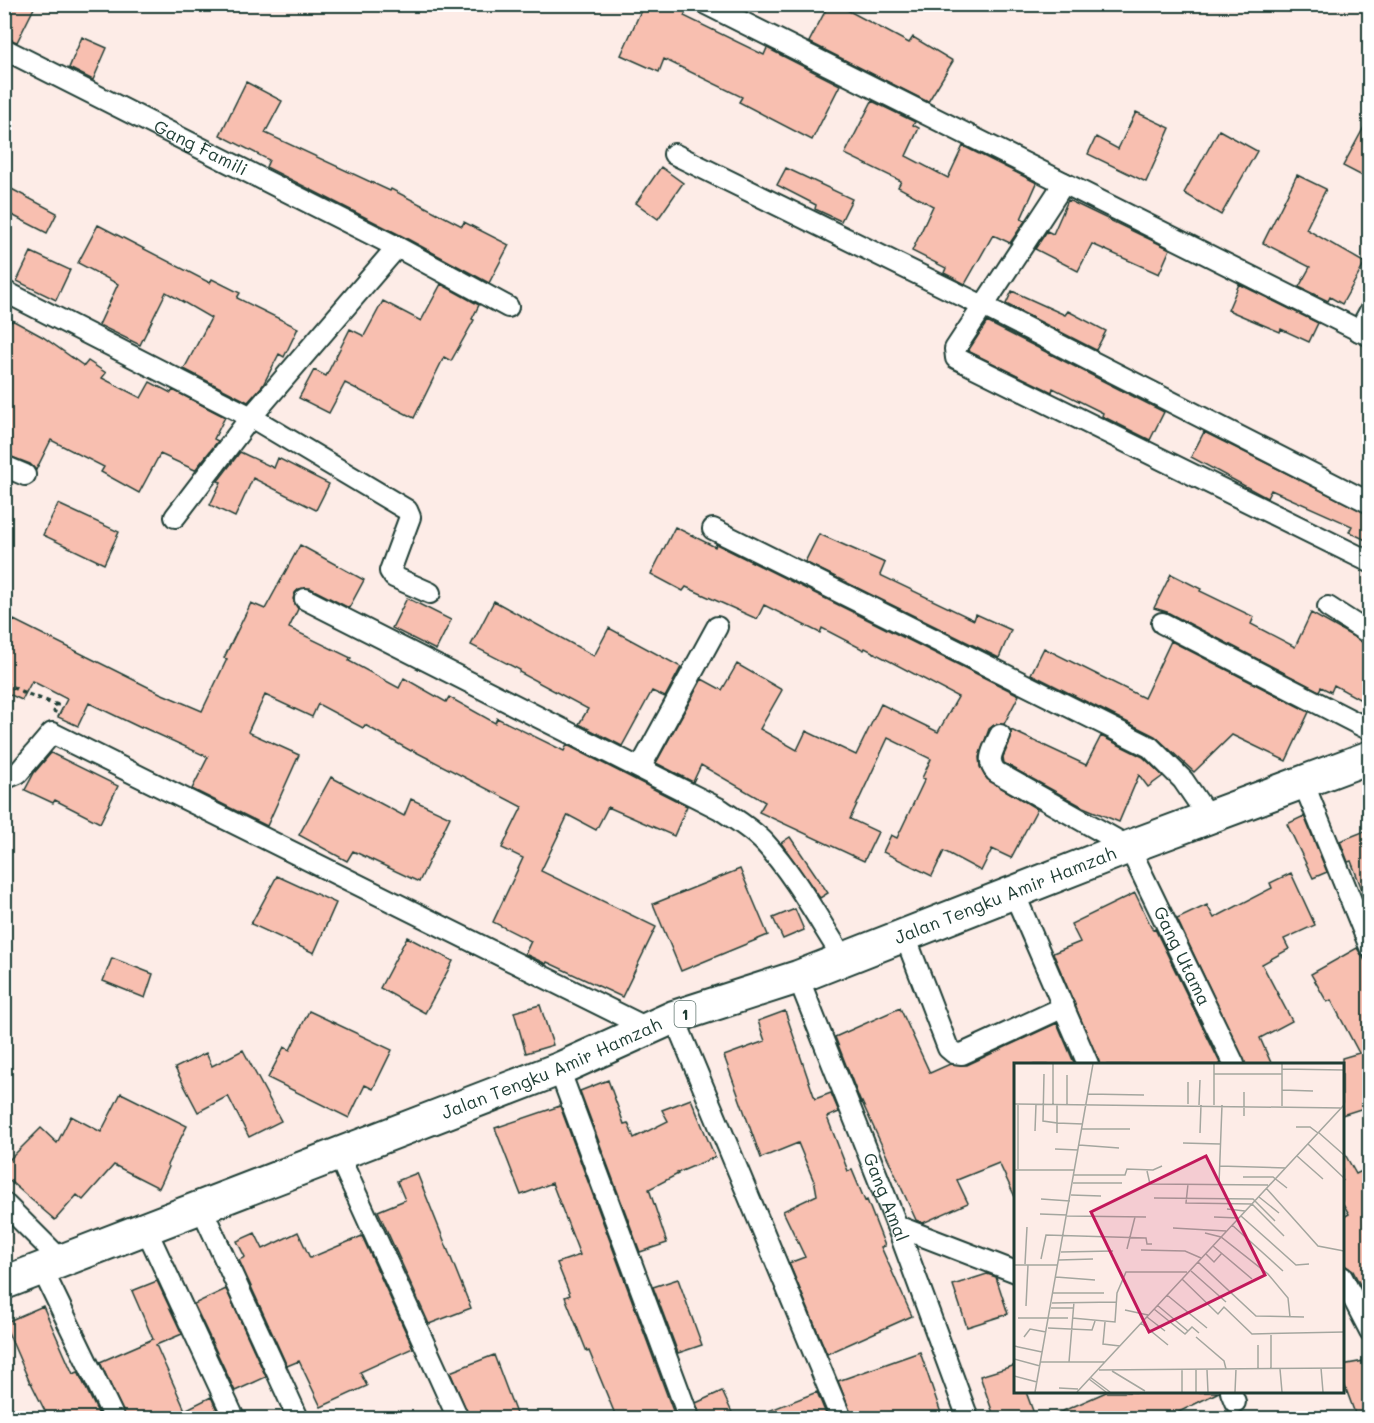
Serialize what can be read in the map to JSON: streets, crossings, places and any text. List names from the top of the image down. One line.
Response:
{"streets":{"main road":["Jalan Tengku Amir Hamzah","1"],"street":["Gang Famili","Gang Utama","Gang Amal"]},"crossings":[["Jalan Tengku Amir Hamzah","Gang Utama"],["Jalan Tengku Amir Hamzah","Gang Amal"]]}
